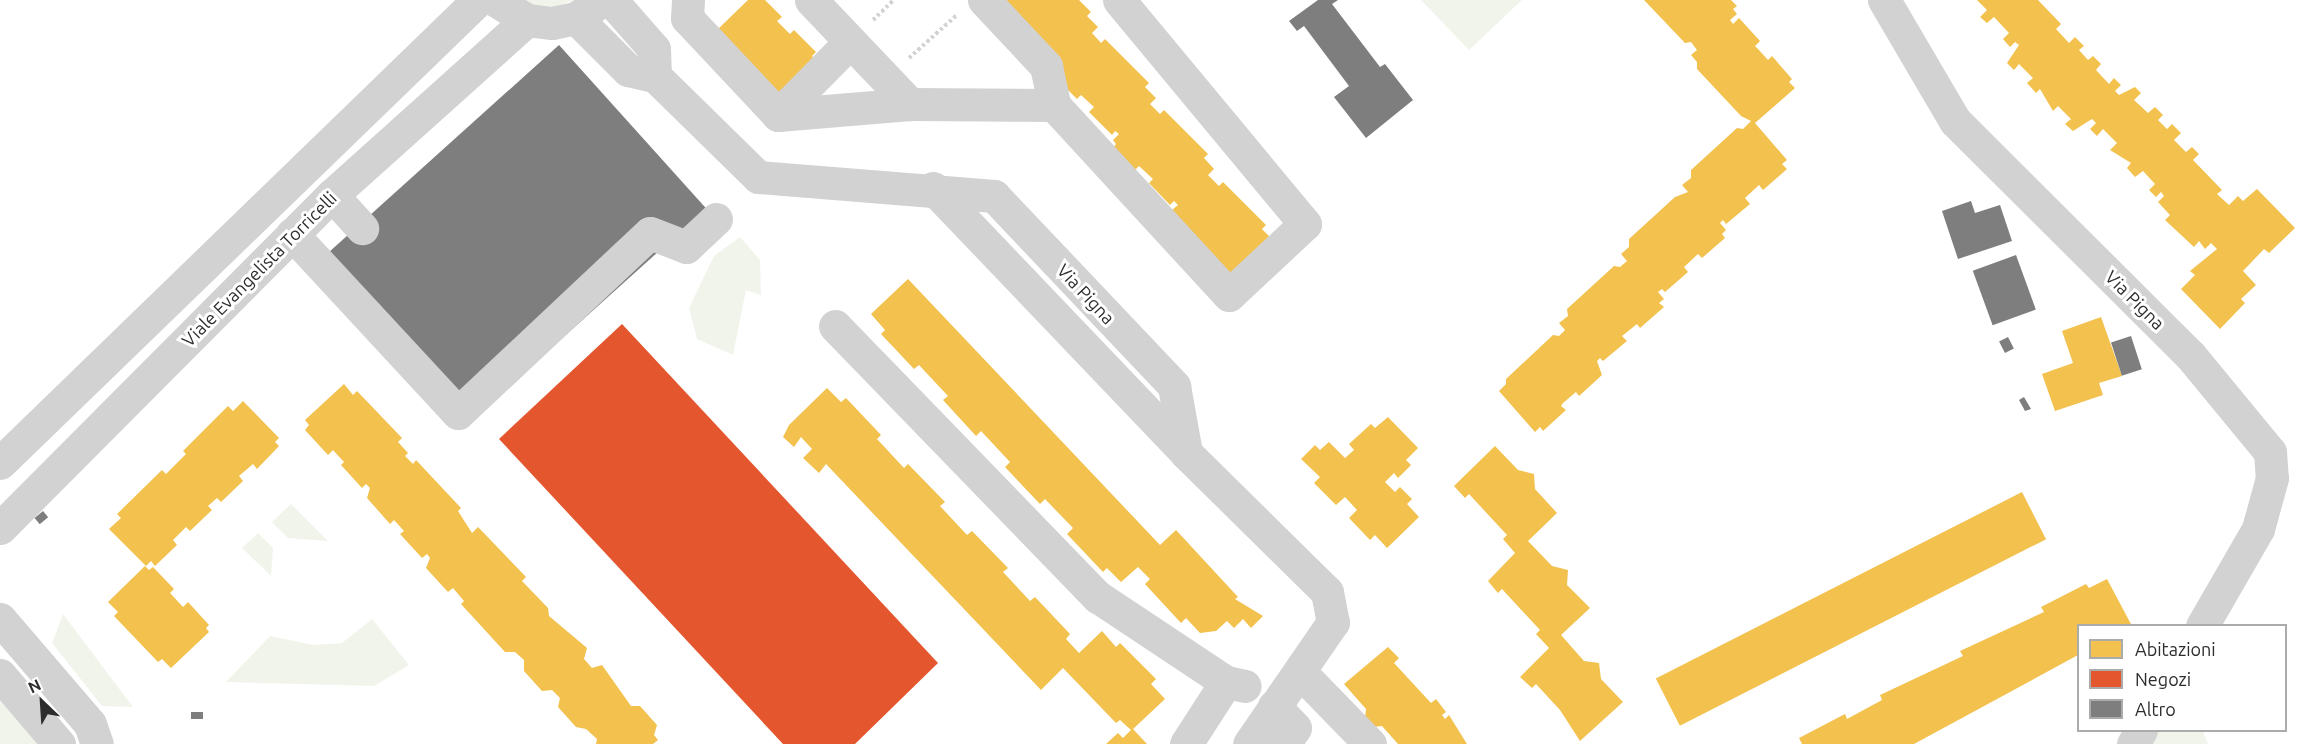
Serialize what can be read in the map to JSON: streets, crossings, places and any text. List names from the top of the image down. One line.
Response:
{"streets":{"street":["Viale Evangelista Torricelli","Via Pigna"]},"legend":["Abitazioni","Negozi","Altro"],"north":"top left"}
